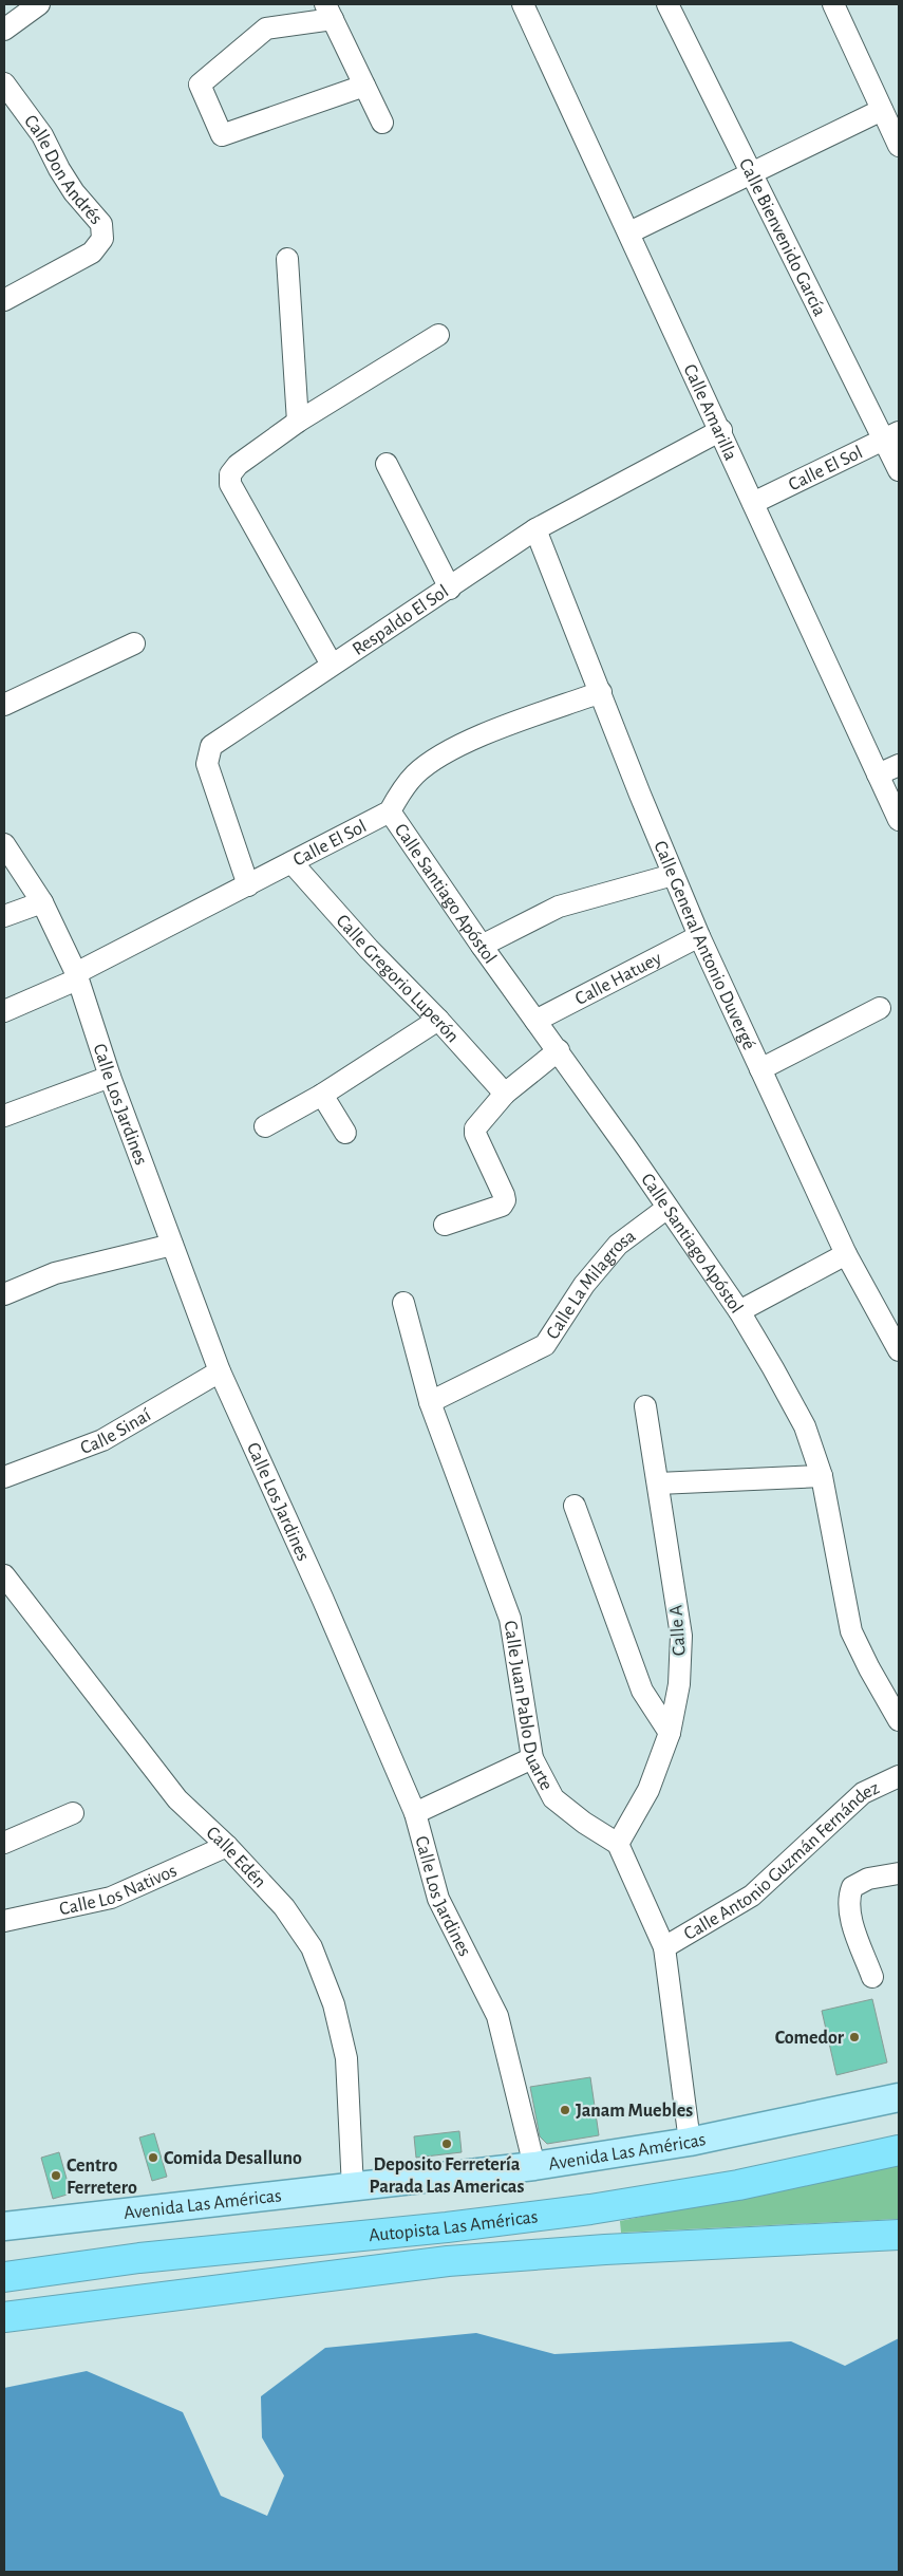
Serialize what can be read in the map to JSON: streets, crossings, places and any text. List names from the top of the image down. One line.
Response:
{"streets":{"highway":["Autopista Las Américas"],"main road":["Avenida Las Américas"],"street":["Calle Don Andrés","Calle Bienvenido García","Calle Amarilla","Calle El Sol","Respaldo El Sol","Calle Santiago Apóstol","Calle General Antonio Duvergé","Calle Gregorio Luperón","Calle Hatuey","Calle Los Jardines","Calle La Milagrosa","Calle Sinaí","Calle A","Calle Juan Pablo Duarte","Calle Edén","Calle Antonio Guzmán Fernández","Calle Los Nativos"]},"crossings":[["Calle Bienvenido García","Calle El Sol"],["Calle Amarilla","Calle El Sol"],["Calle Amarilla","Respaldo El Sol"],["Calle El Sol","Respaldo El Sol"],["Calle El Sol","Calle Santiago Apóstol"],["Calle El Sol","Calle Gregorio Luperón"],["Calle El Sol","Calle Los Jardines"],["Respaldo El Sol","Calle General Antonio Duvergé"],["Calle Santiago Apóstol","Calle Hatuey"],["Calle Santiago Apóstol","Calle La Milagrosa"],["Calle General Antonio Duvergé","Calle Hatuey"],["Calle Los Jardines","Calle Sinaí"],["Calle Los Jardines","Avenida Las Américas"],["Calle La Milagrosa","Calle Juan Pablo Duarte"],["Calle A","Calle Juan Pablo Duarte"],["Calle Edén","Calle Los Nativos"],["Calle Edén","Avenida Las Américas"]],"places":["Comedor","Janam Muebles","Deposito Ferretería Parada Las Americas","Comida Desalluno","Centro Ferretero"]}
